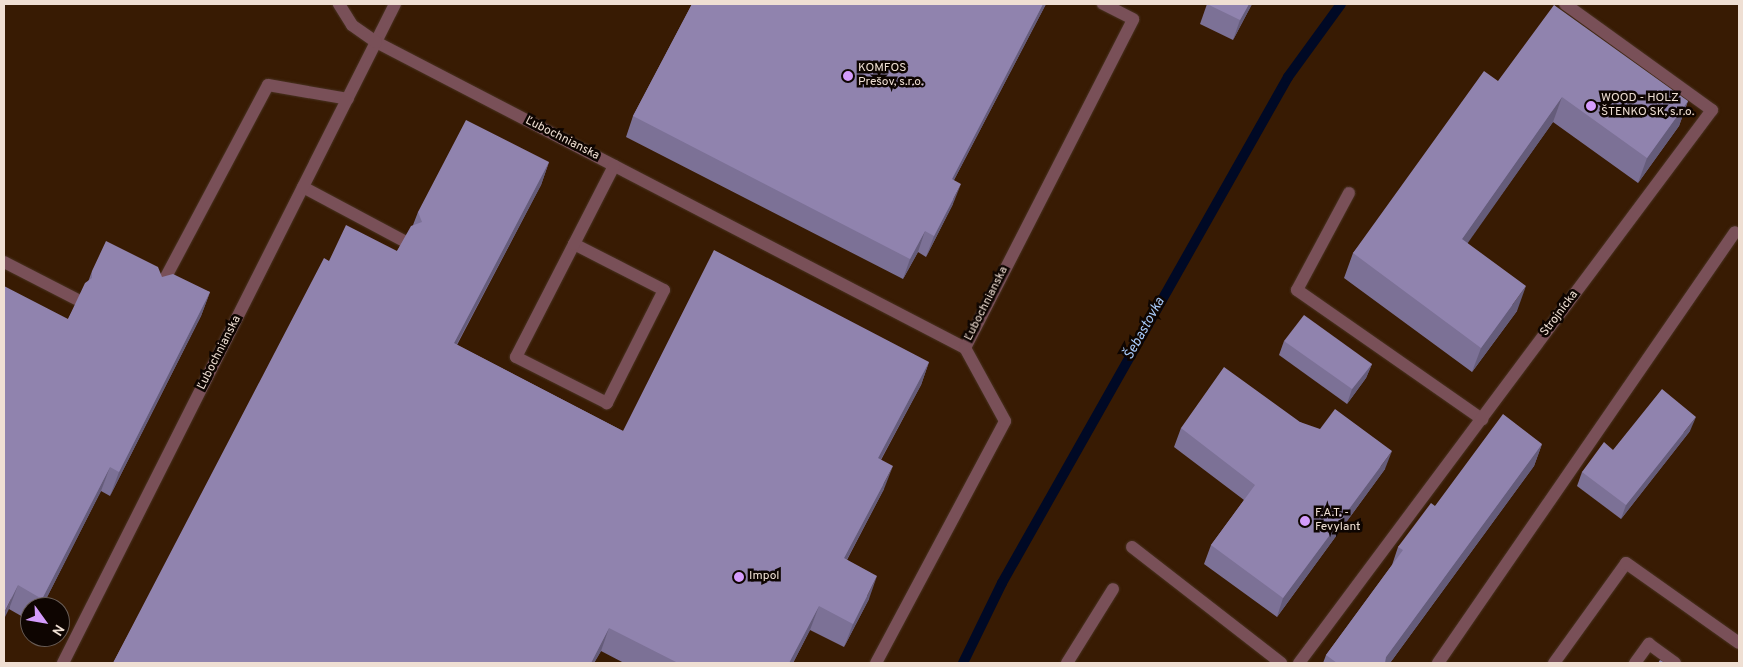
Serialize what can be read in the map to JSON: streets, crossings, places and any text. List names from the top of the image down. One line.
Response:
{"streets":{"lane":["Ľubochnianska","Strojnícka"]},"water":["Šebastovka"],"places":["KOMFOS Prešov, s.r.o.","WOOD - HOLZ ŠTENKO SK, s.r.o.","F.A.T. - Fevylant","Impol"],"north":"bottom right"}
